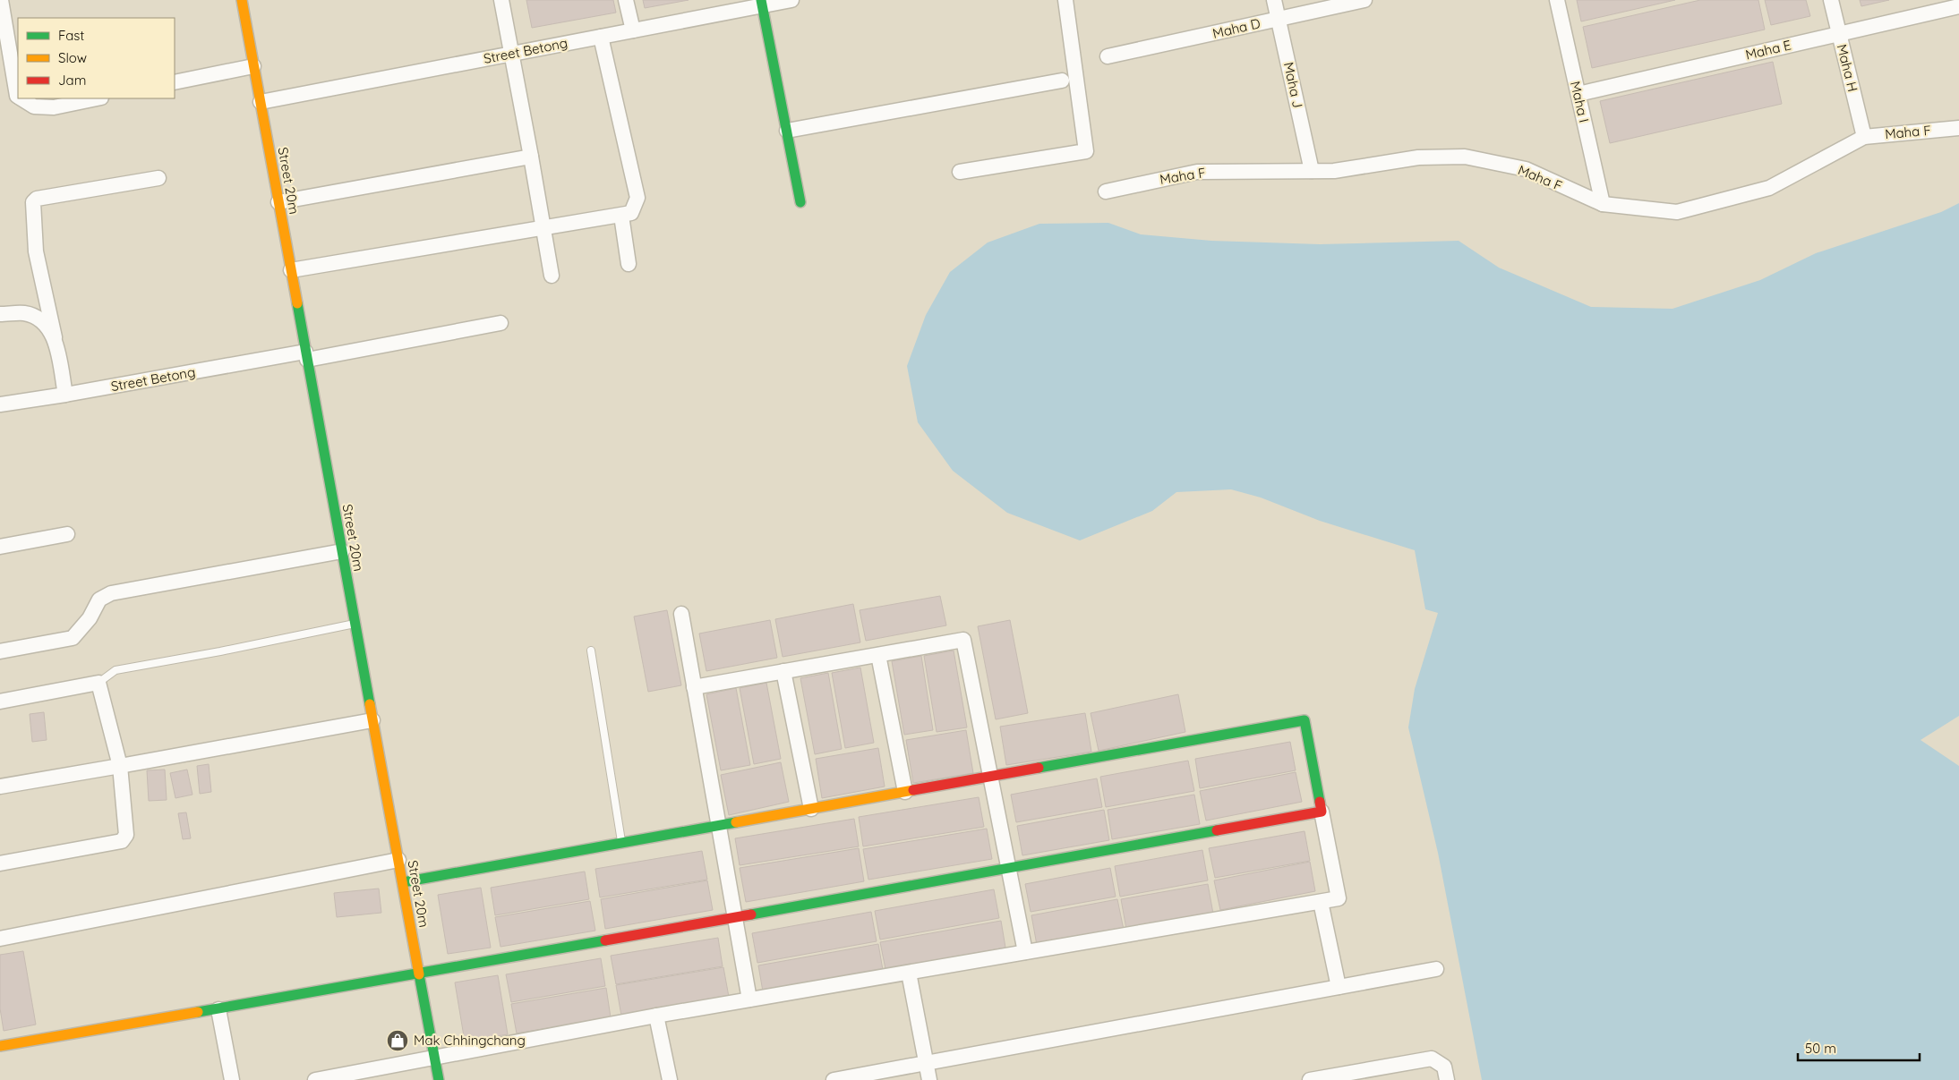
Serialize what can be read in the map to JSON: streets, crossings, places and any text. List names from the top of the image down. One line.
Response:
{"streets":{"street":["Maha D","Maha E","Street Betong","Maha H","Maha J","Maha I","Maha F","Street 20m"]},"crossings":[["Maha D","Maha J"],["Maha E","Maha H"],["Maha E","Maha I"],["Street Betong","Street 20m"],["Maha H","Maha F"],["Maha J","Maha F"],["Maha I","Maha F"]],"places":{"shop":["Mak Chhingchang"]},"legend":["Fast","Slow","Jam"],"scale_bar":"50 m"}
